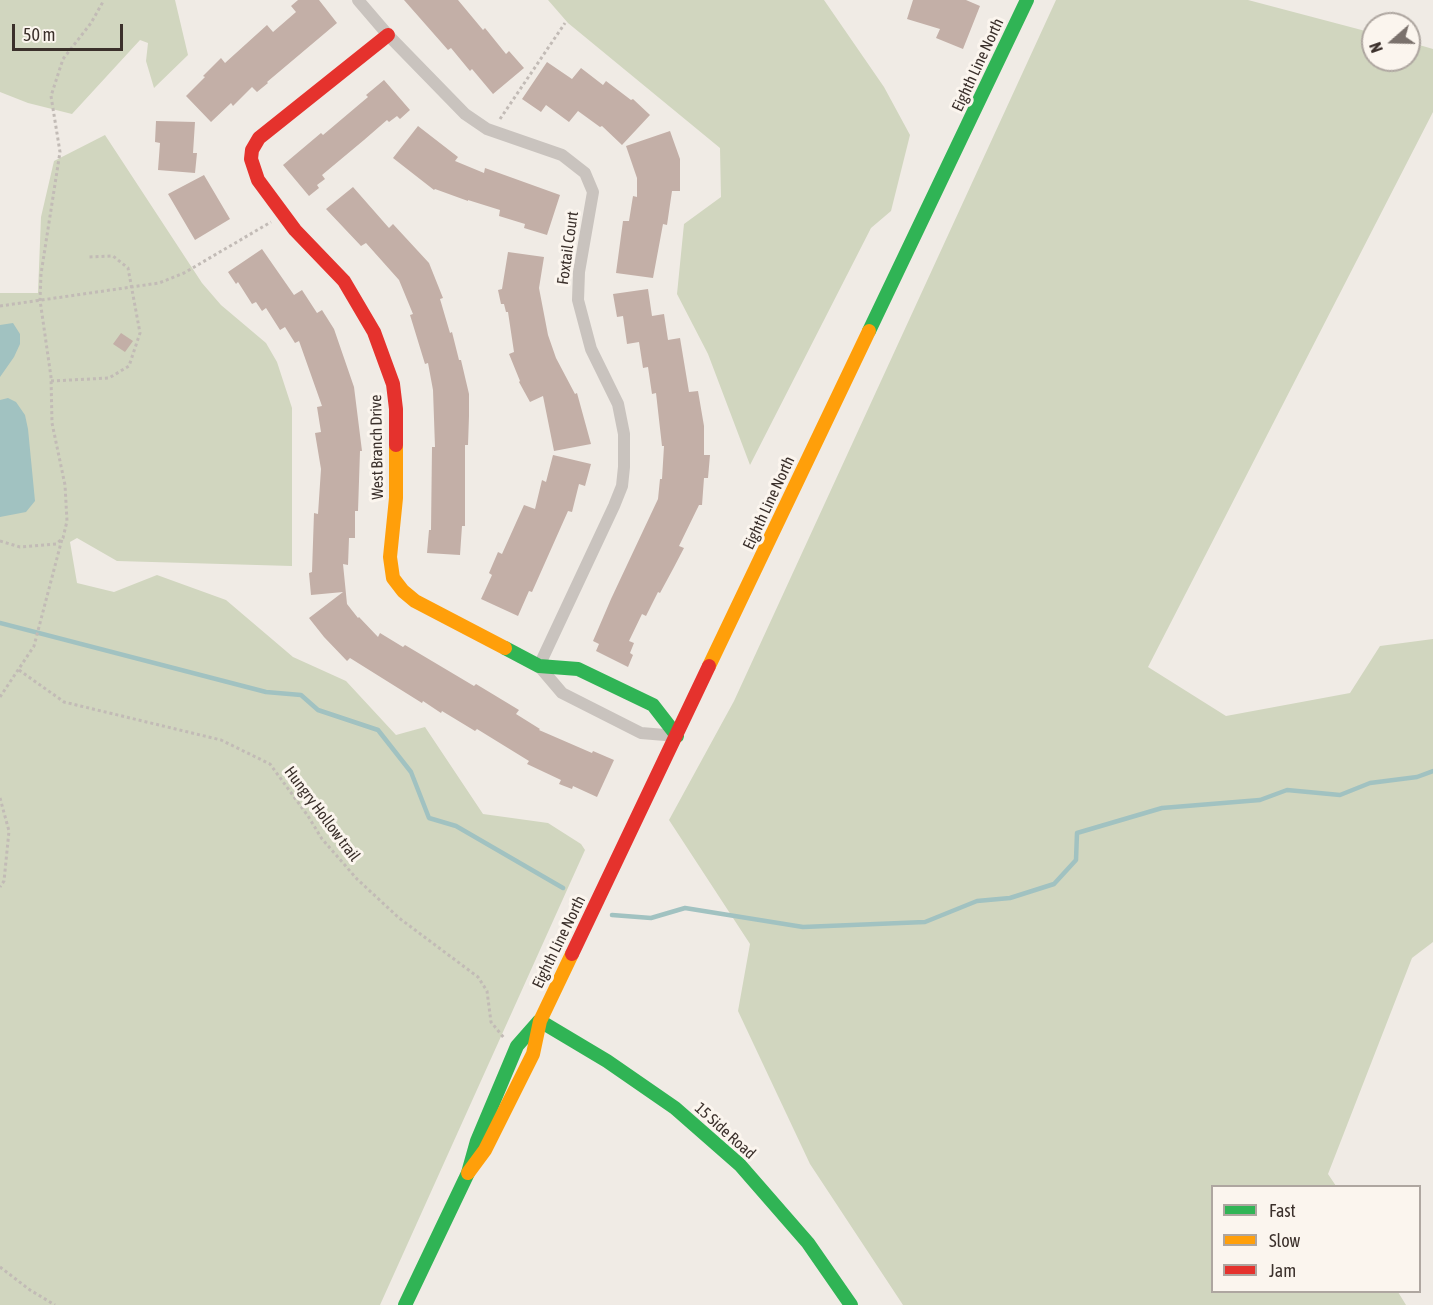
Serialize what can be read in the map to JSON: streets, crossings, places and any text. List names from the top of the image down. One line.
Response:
{"streets":{"street":["Eighth Line North","Foxtail Court","West Branch Drive","15 Side Road"],"path":["Hungry Hollow trail"]},"crossings":[["Eighth Line North","West Branch Drive"],["Eighth Line North","15 Side Road"],["Foxtail Court","West Branch Drive"]],"legend":["Fast","Slow","Jam"],"scale_bar":"50 m","north":"left"}
